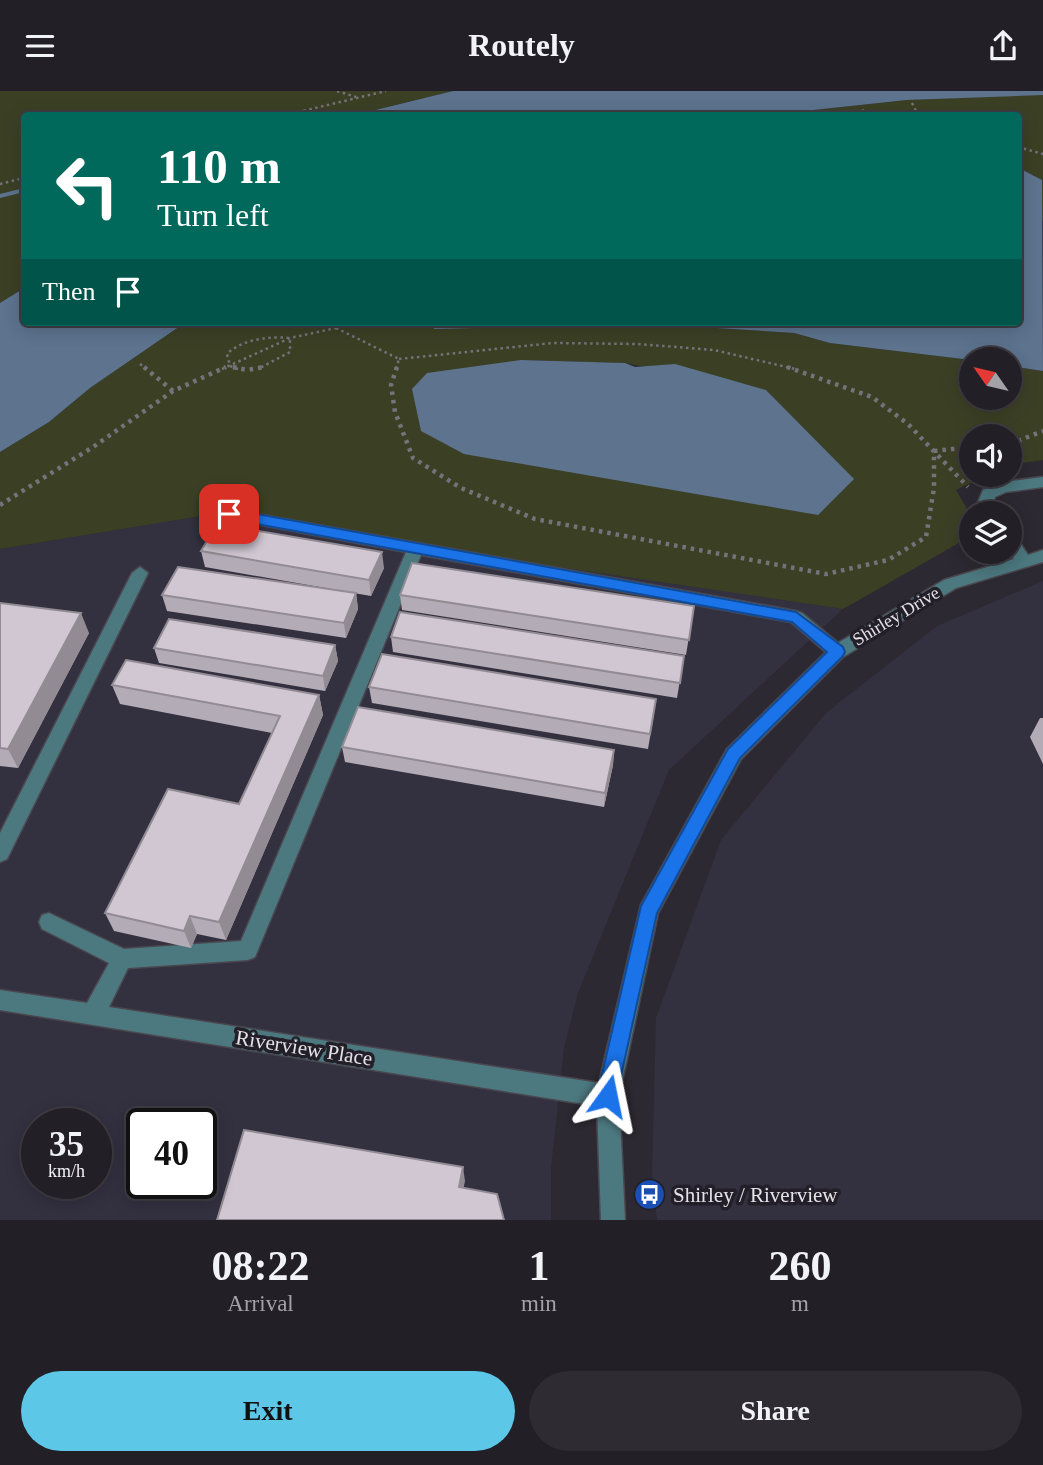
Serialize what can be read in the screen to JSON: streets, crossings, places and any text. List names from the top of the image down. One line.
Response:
{"streets":{"street":["Shirley Drive","Riverview Place"]},"crossings":[["Shirley Drive","Riverview Place"]],"places":{"bus stop":["Shirley / Riverview"]},"north":"top left","page":{"header":"Routely","turn":["110 m","Turn left"],"then":"Then","speed":"35 km/h","limit":"40","eta":["08:22","Arrival","1","min","260","m"],"buttons":["Exit","Share"]}}
